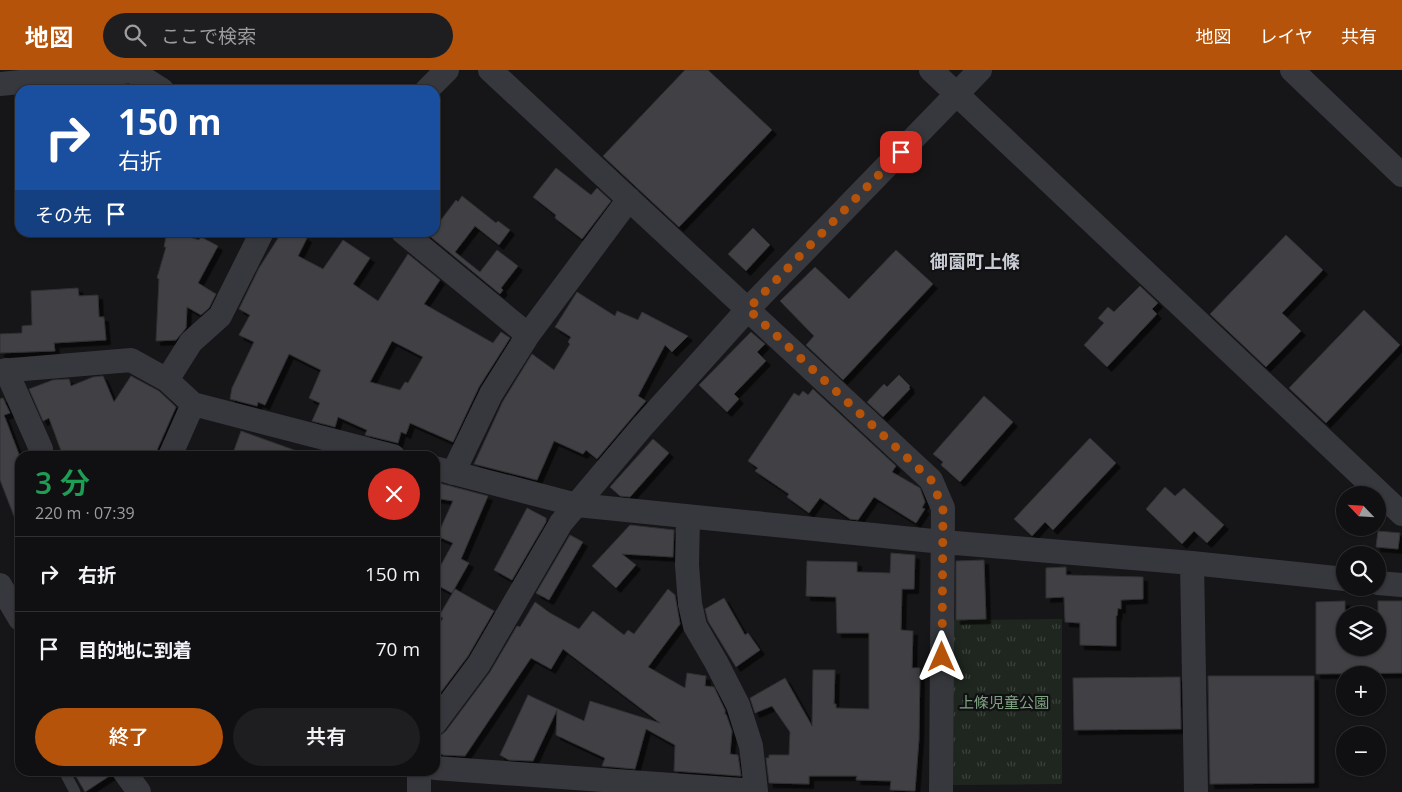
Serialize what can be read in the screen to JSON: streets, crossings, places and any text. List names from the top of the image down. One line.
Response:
{"districts":["御薗町上條"],"parks":["上條児童公園"],"north":"top left","page":{"header":"地図","search":"ここで検索","nav":["地図","レイヤ","共有"],"turn":["150 m","右折"],"then":"その先","heading":["3 分","220 m · 07:39"],"map_buttons":["+","−"],"list":[{"name":"右折","value":"150 m"},{"name":"目的地に到着","value":"70 m"}],"buttons":["終了","共有"]}}
